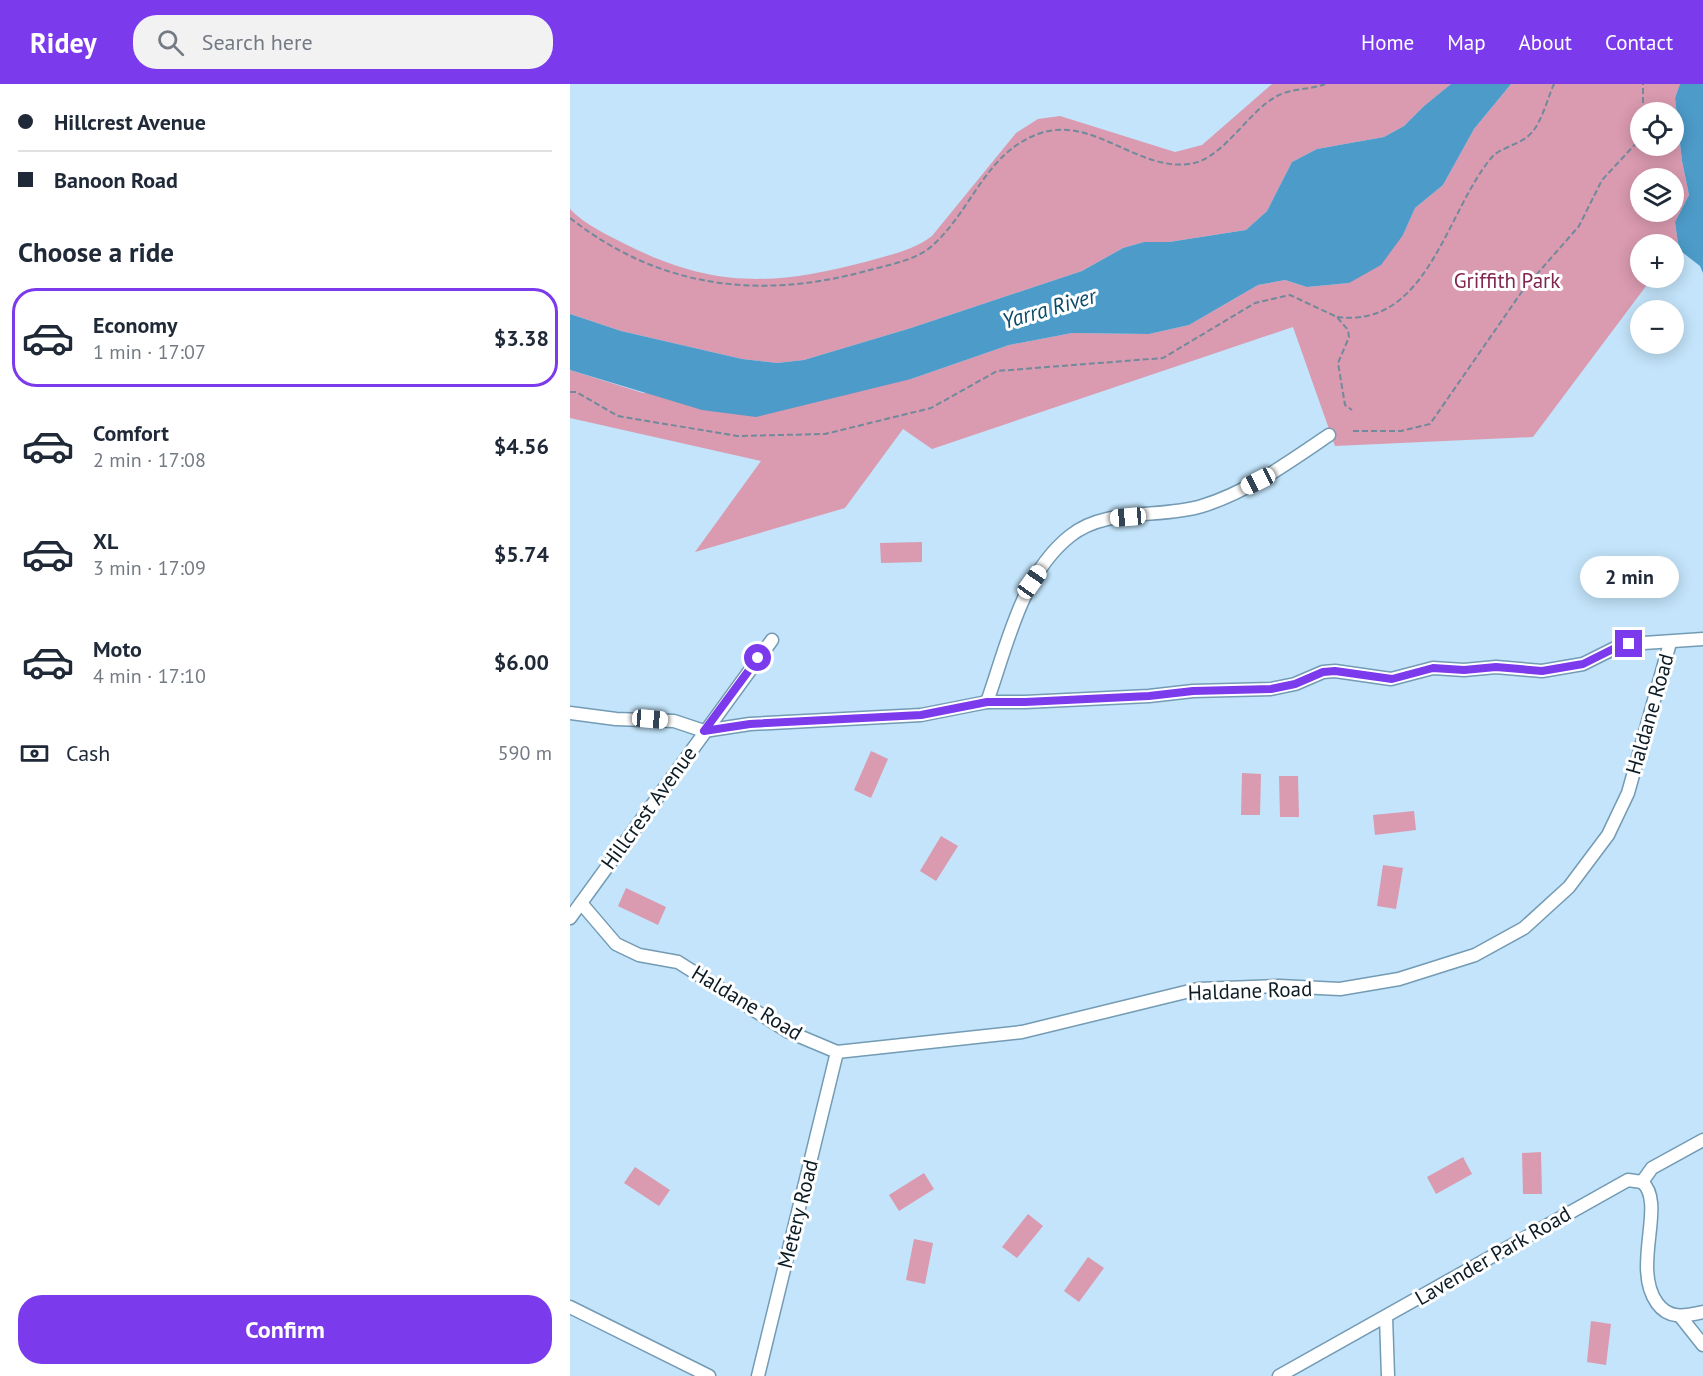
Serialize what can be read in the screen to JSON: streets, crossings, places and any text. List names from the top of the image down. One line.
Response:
{"streets":{"street":["Haldane Road","Hillcrest Avenue","Metery Road","Lavender Park Road"]},"crossings":[["Haldane Road","Hillcrest Avenue"],["Haldane Road","Metery Road"]],"water":["Yarra River"],"parks":["Griffith Park"],"page":{"header":"Ridey","search":"Search here","nav":["Home","Map","About","Contact"],"banner":["Hillcrest Avenue","Banoon Road"],"map_buttons":["+","−"],"heading":"Choose a ride","list":[{"name":"Economy","note":"1 min · 17:07","value":"$3.38"},{"name":"Comfort","note":"2 min · 17:08","value":"$4.56"},{"name":"XL","note":"3 min · 17:09","value":"$5.74"},{"name":"Moto","note":"4 min · 17:10","value":"$6.00"}],"bubble":"2 min","pay":["Cash","590 m"],"buttons":"Confirm"}}
